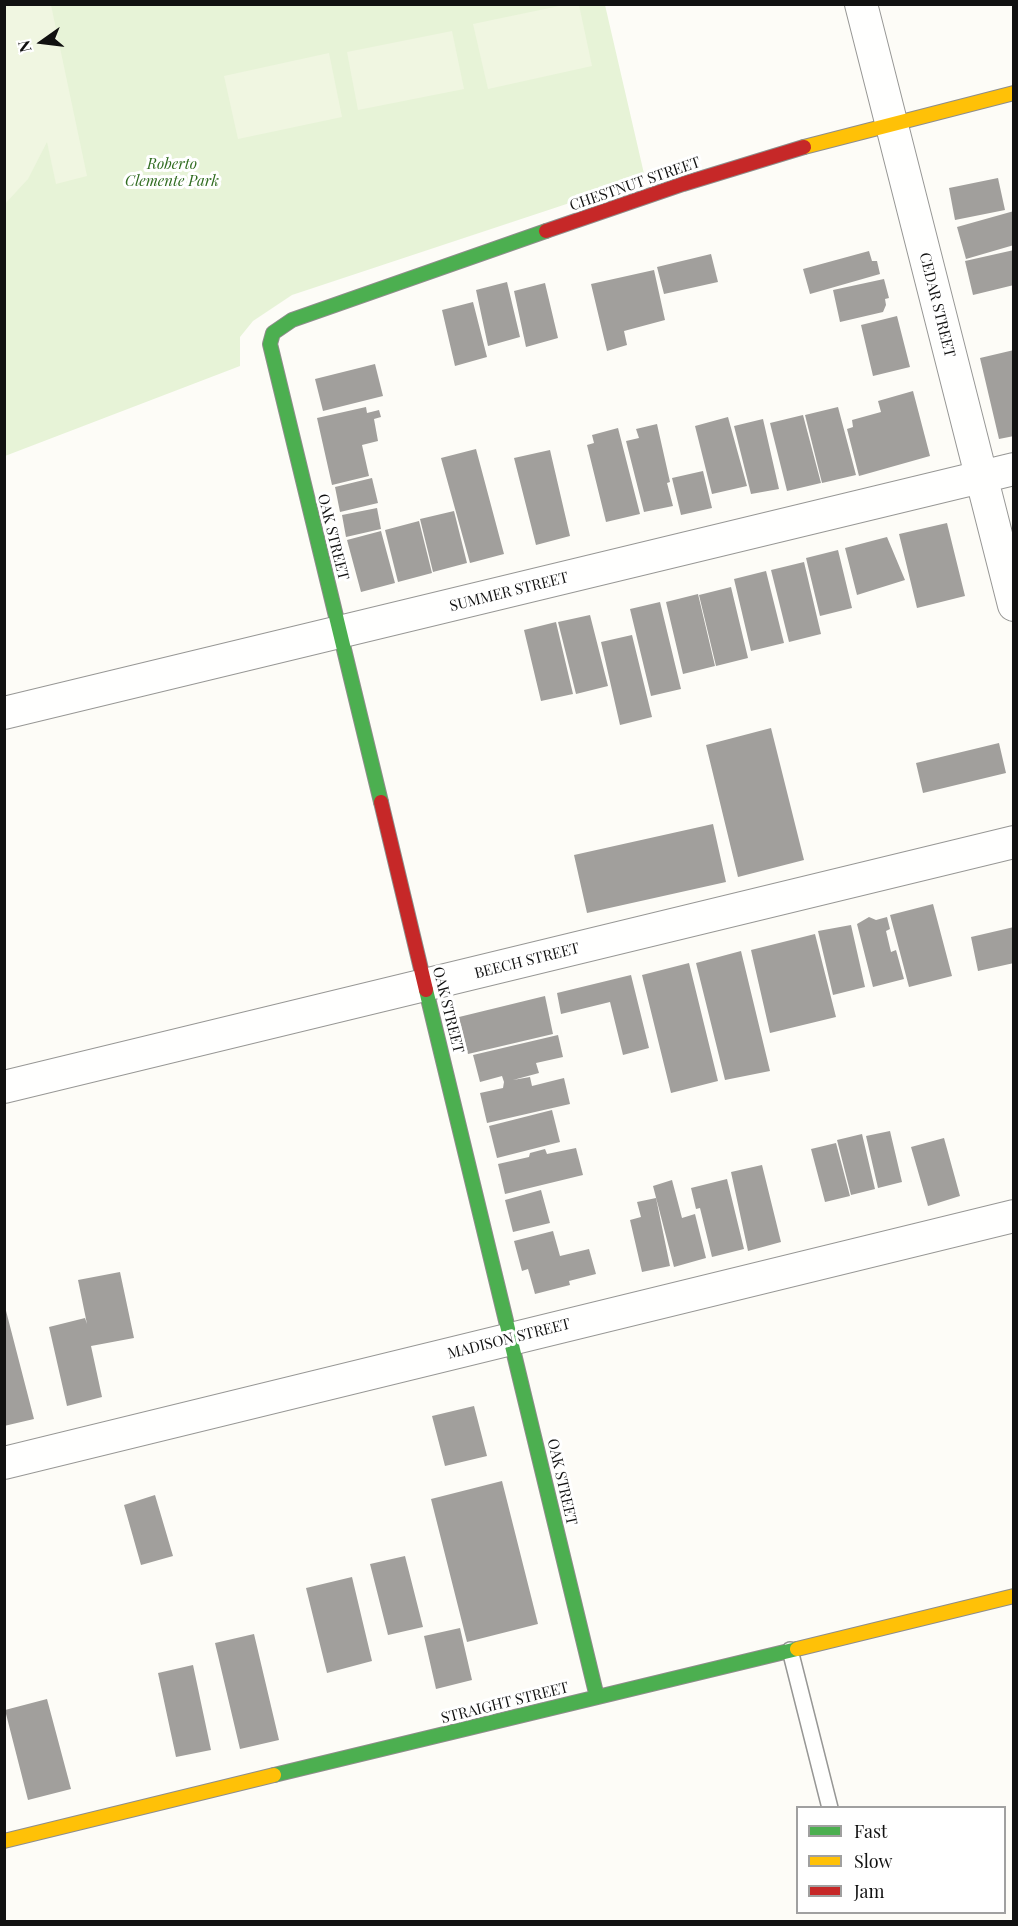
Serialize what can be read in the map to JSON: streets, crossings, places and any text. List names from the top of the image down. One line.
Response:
{"streets":{"street":["CHESTNUT STREET","CEDAR STREET","OAK STREET","SUMMER STREET","BEECH STREET","MADISON STREET","STRAIGHT STREET"]},"crossings":[["CHESTNUT STREET","CEDAR STREET"],["CHESTNUT STREET","OAK STREET"],["CEDAR STREET","SUMMER STREET"],["OAK STREET","SUMMER STREET"],["OAK STREET","BEECH STREET"],["OAK STREET","MADISON STREET"],["OAK STREET","STRAIGHT STREET"]],"parks":["Roberto Clemente Park"],"legend":["Fast","Slow","Jam"],"north":"left"}
